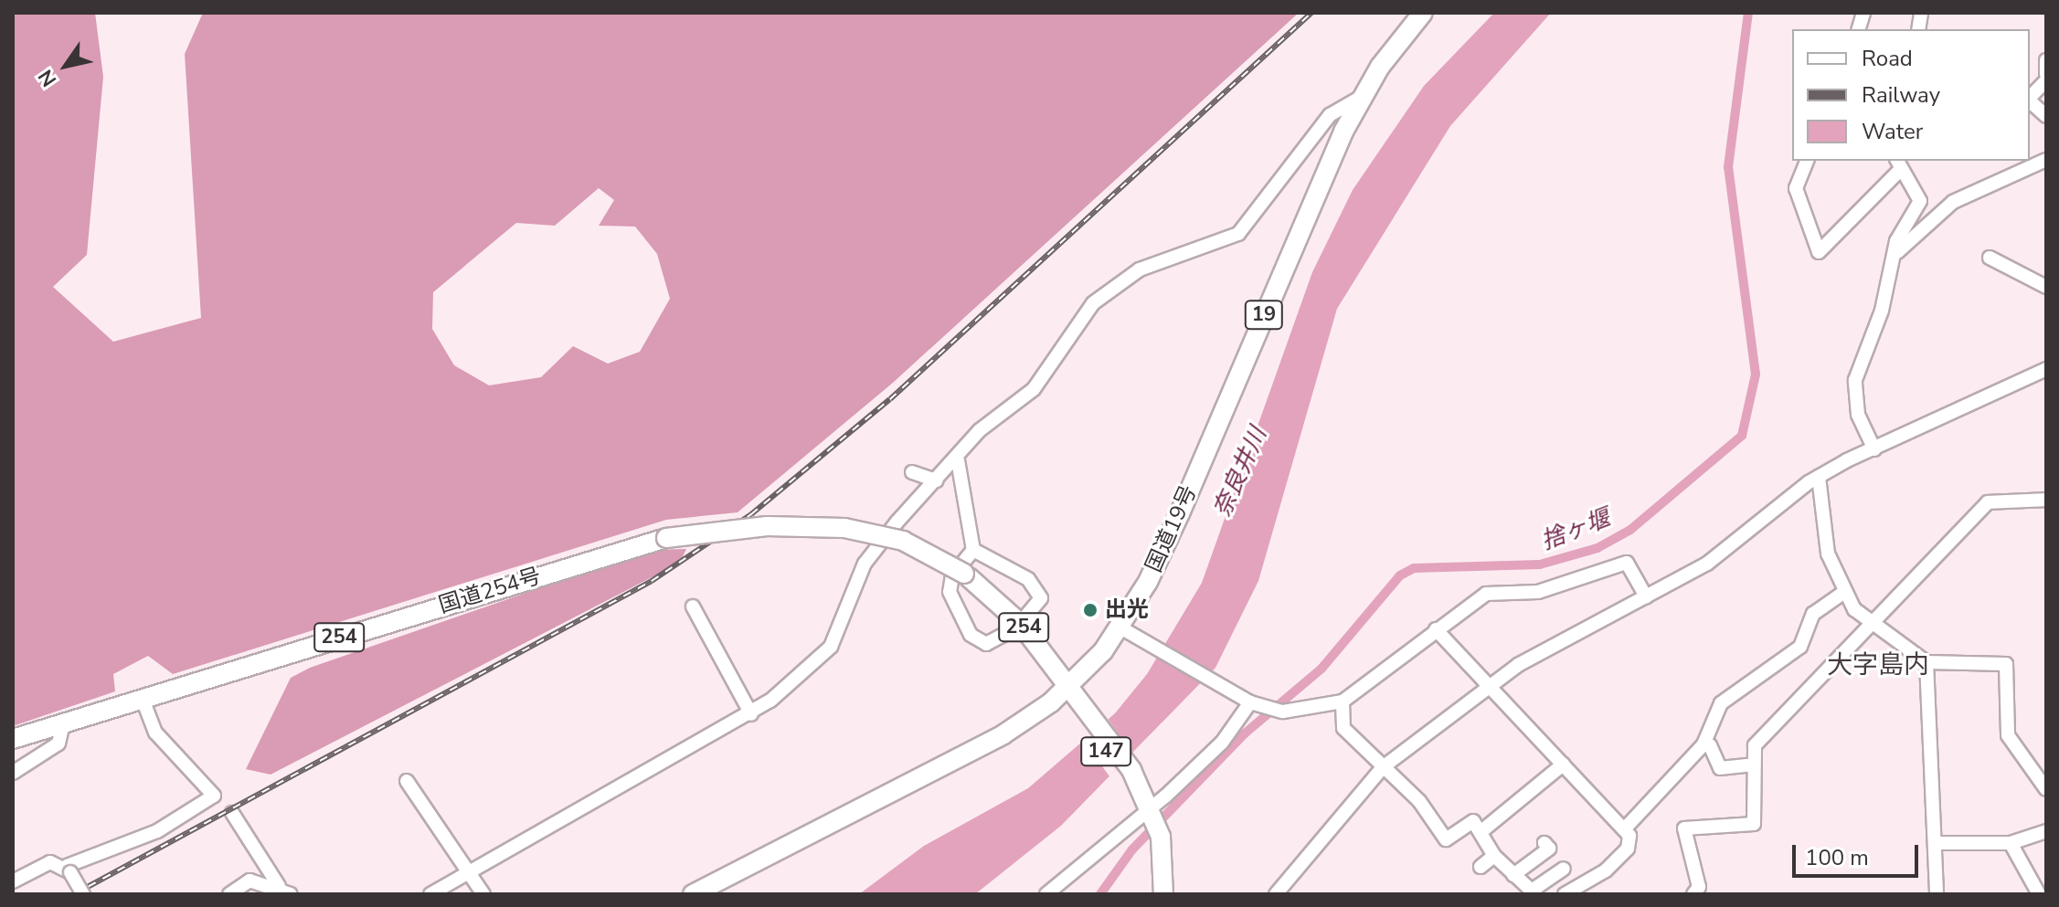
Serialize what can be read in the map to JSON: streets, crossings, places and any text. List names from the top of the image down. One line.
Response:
{"streets":{"highway":["19","国道19号","国道254号","254","147"]},"crossings":[["国道19号","国道254号"],["国道19号","147"],["国道254号","147"]],"districts":["大字島内"],"water":["奈良井川","捨ヶ堰"],"places":["出光"],"legend":["Road","Railway","Water"],"scale_bar":"100 m","north":"bottom left"}
